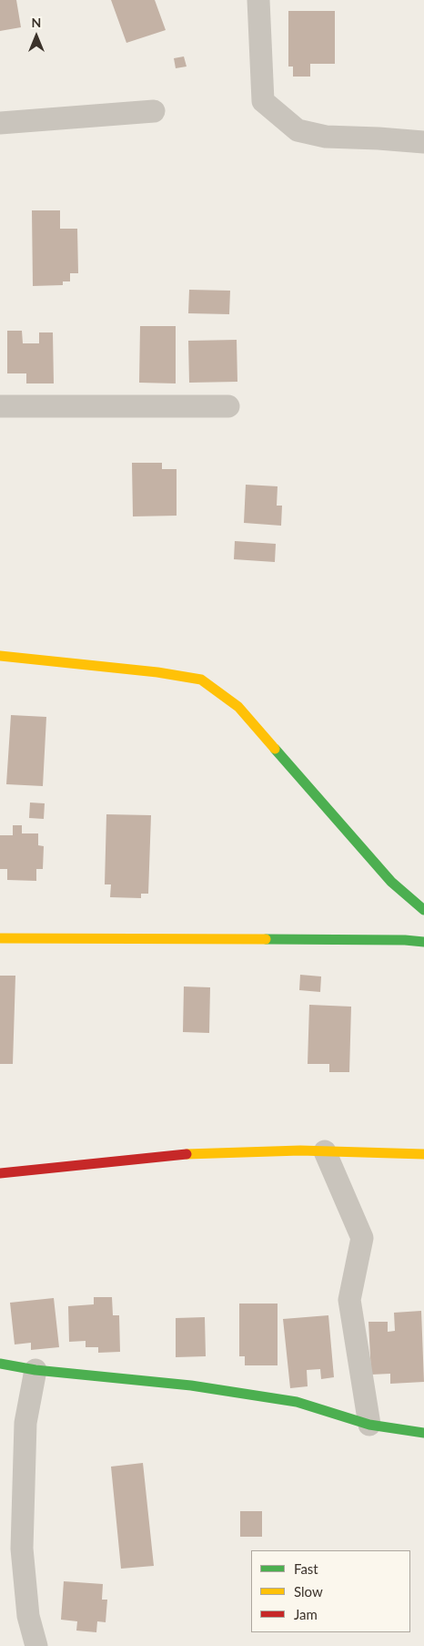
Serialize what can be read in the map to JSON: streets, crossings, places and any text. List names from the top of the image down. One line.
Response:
{"legend":["Fast","Slow","Jam"],"north":"top"}
